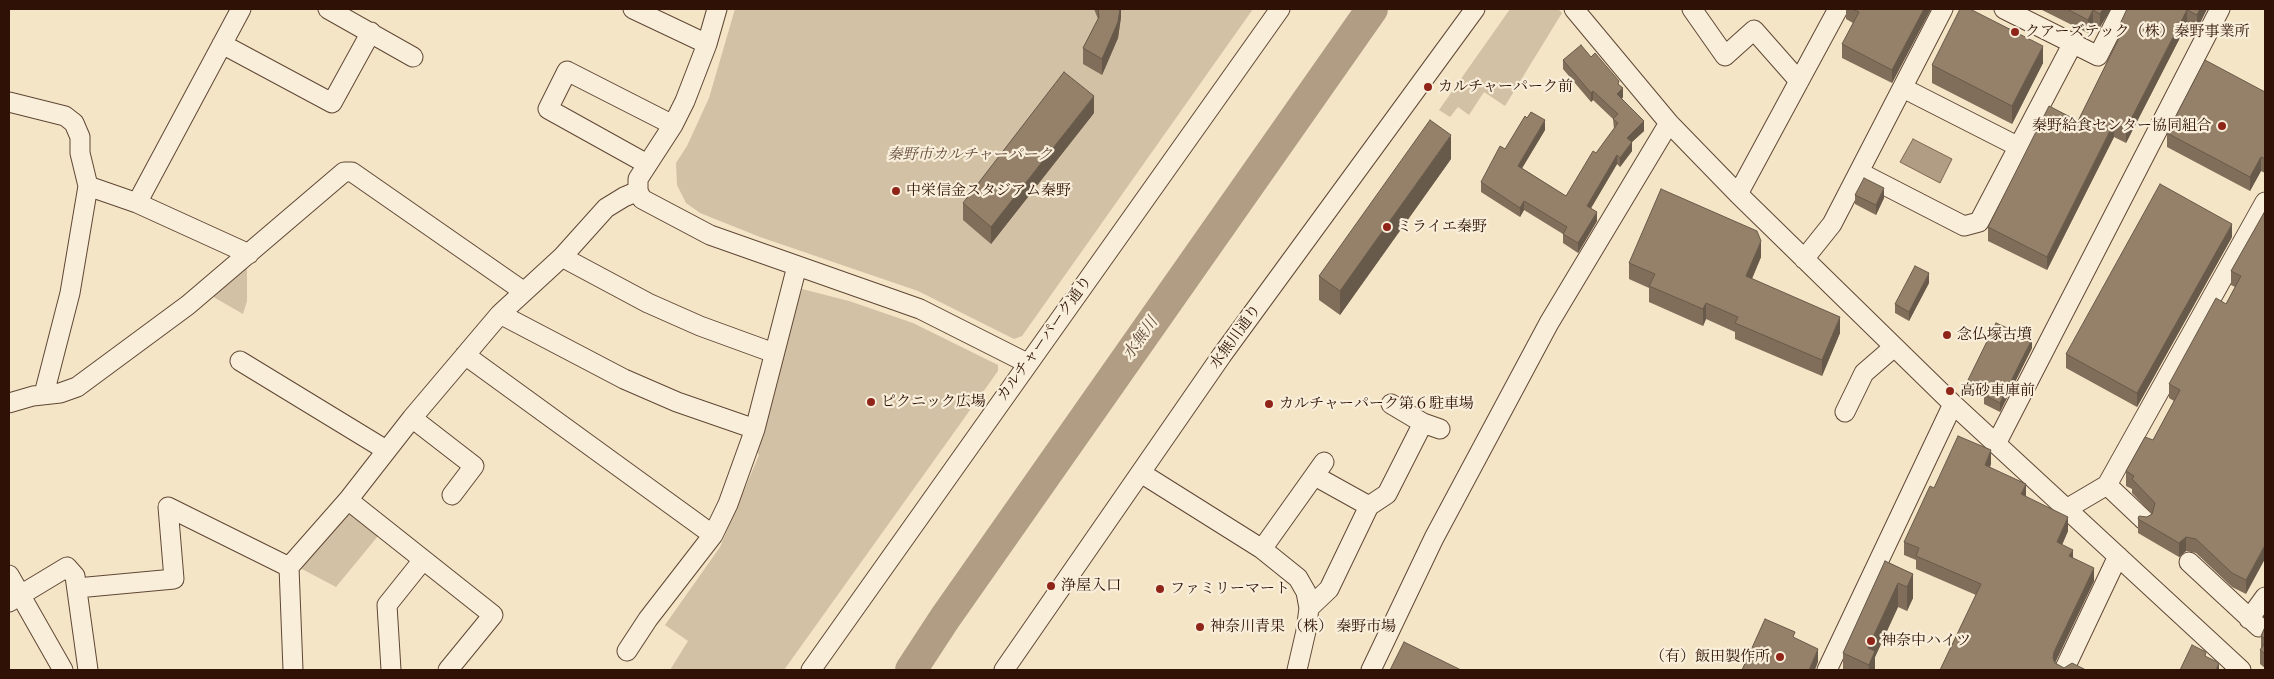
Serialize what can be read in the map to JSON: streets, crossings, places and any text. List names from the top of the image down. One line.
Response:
{"streets":{"street":["水無川通り","カルチャーパーク通り"]},"water":["水無川"],"parks":["秦野市カルチャーパーク"],"places":["クアーズテック（株）秦野事業所","カルチャーパーク前","秦野給食センター協同組合","中栄信金スタジアム秦野","ミライエ秦野","念仏塚古墳","高砂車庫前","ピクニック広場","カルチャーパーク第６駐車場","浄屋入口","ファミリーマート","神奈川青果 （株） 秦野市場","神奈中ハイツ","（有）飯田製作所"]}
